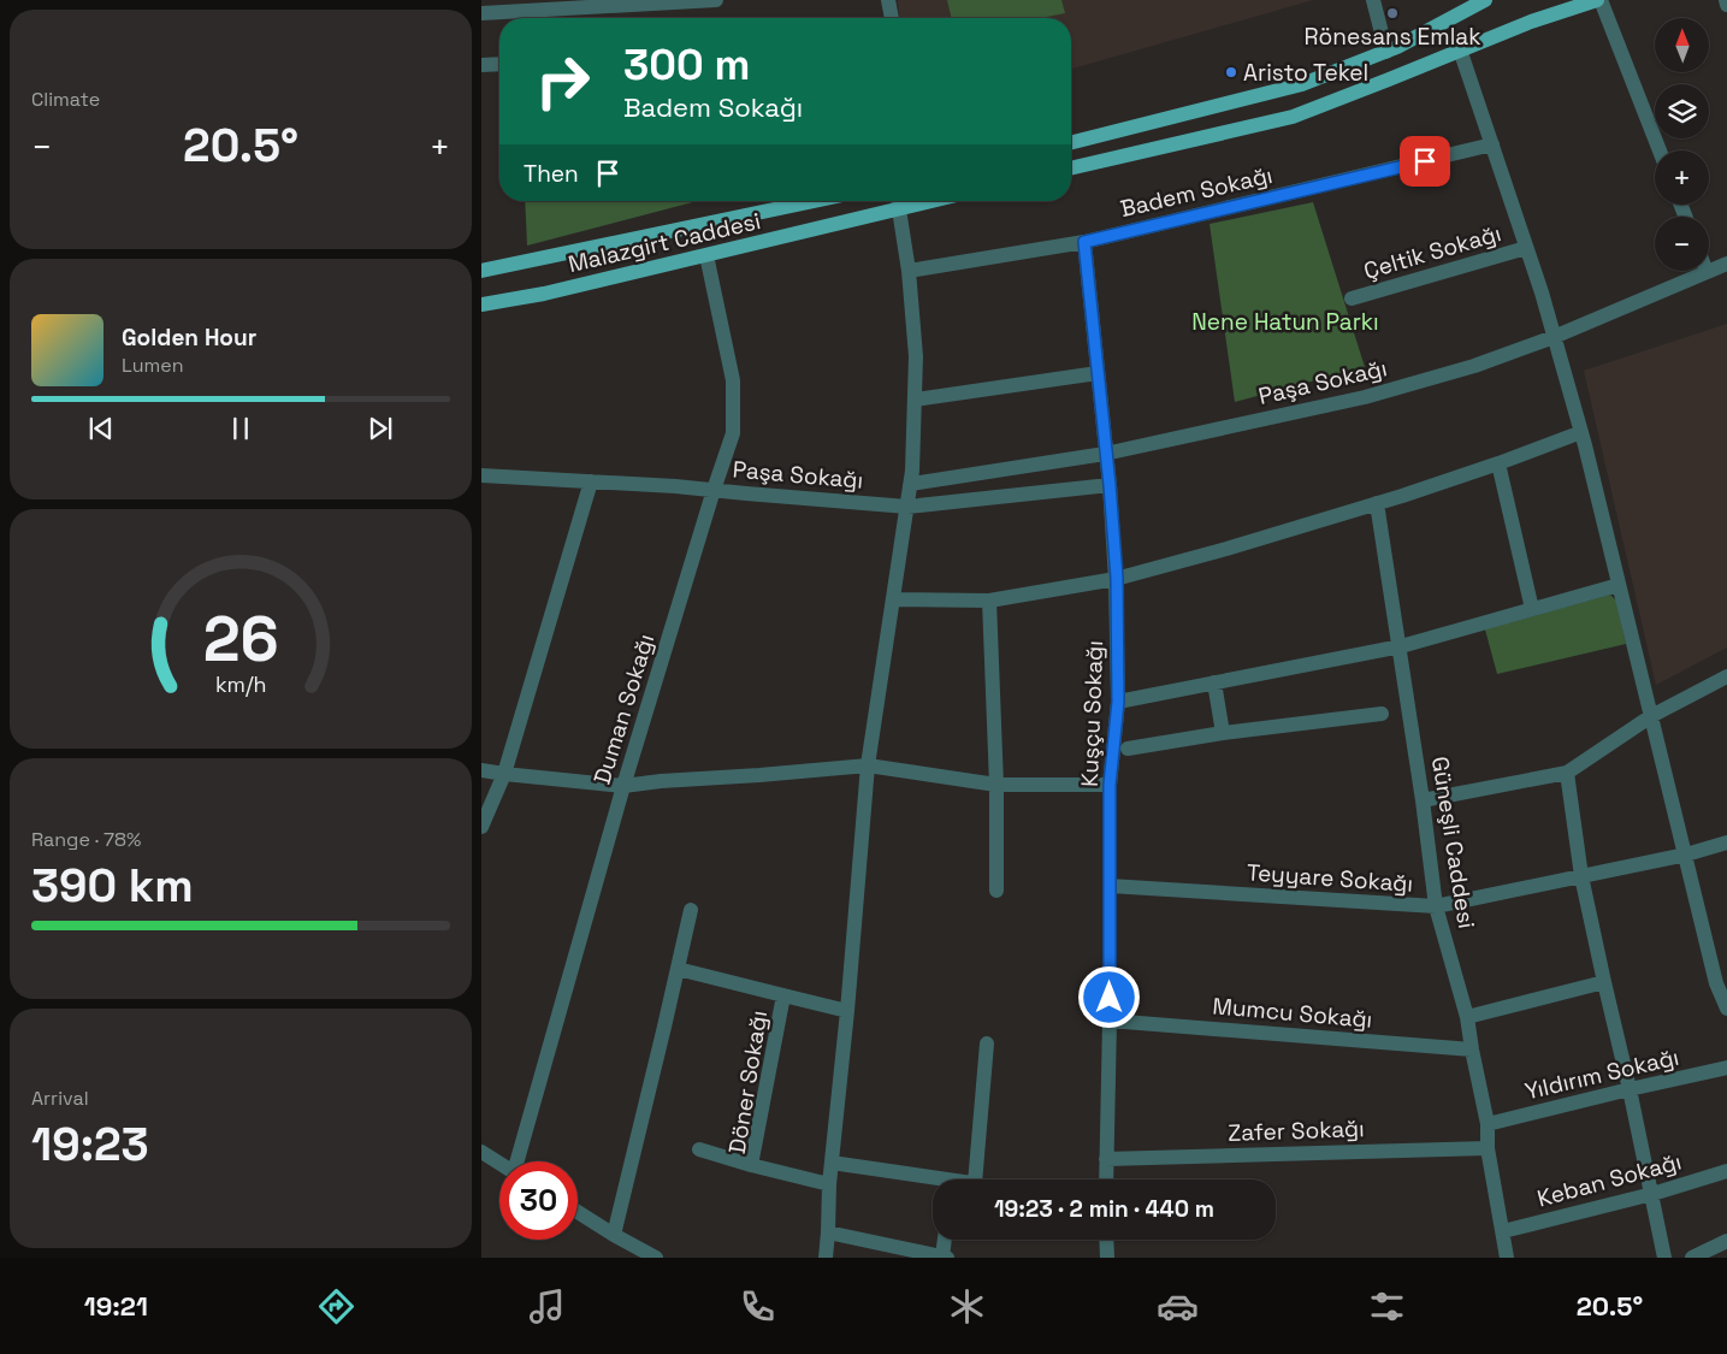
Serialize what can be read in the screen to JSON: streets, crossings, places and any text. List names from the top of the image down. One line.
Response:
{"streets":{"main road":["Malazgirt Caddesi"],"street":["Badem Sokağı","Çeltik Sokağı","Paşa Sokağı","Duman Sokağı","Kuşçu Sokağı","Güneşli Caddesi","Teyyare Sokağı","Mumcu Sokağı","Yıldırım Sokağı","Döner Sokağı","Zafer Sokağı","Keban Sokağı"]},"crossings":[["Badem Sokağı","Kuşçu Sokağı"],["Malazgirt Caddesi","Duman Sokağı"],["Paşa Sokağı","Duman Sokağı"],["Paşa Sokağı","Kuşçu Sokağı"],["Kuşçu Sokağı","Teyyare Sokağı"],["Kuşçu Sokağı","Mumcu Sokağı"],["Kuşçu Sokağı","Zafer Sokağı"],["Güneşli Caddesi","Teyyare Sokağı"],["Güneşli Caddesi","Mumcu Sokağı"],["Güneşli Caddesi","Yıldırım Sokağı"],["Güneşli Caddesi","Zafer Sokağı"],["Güneşli Caddesi","Keban Sokağı"]],"parks":["Nene Hatun Parkı"],"places":["Rönesans Emlak","Aristo Tekel"],"north":"top","page":{"tile":["Climate",["Range · 78%","390 km"],["Arrival","19:23"]],"map_buttons":["+","−"],"turn":["300 m","Badem Sokağı"],"heat":["−","20.5°","+"],"then":"Then","song":["Golden Hour","Lumen"],"limit":"30","trip":"19:23 · 2 min · 440 m","tabs":["19:21","20.5°"],"gauge":["26","km/h"]}}
